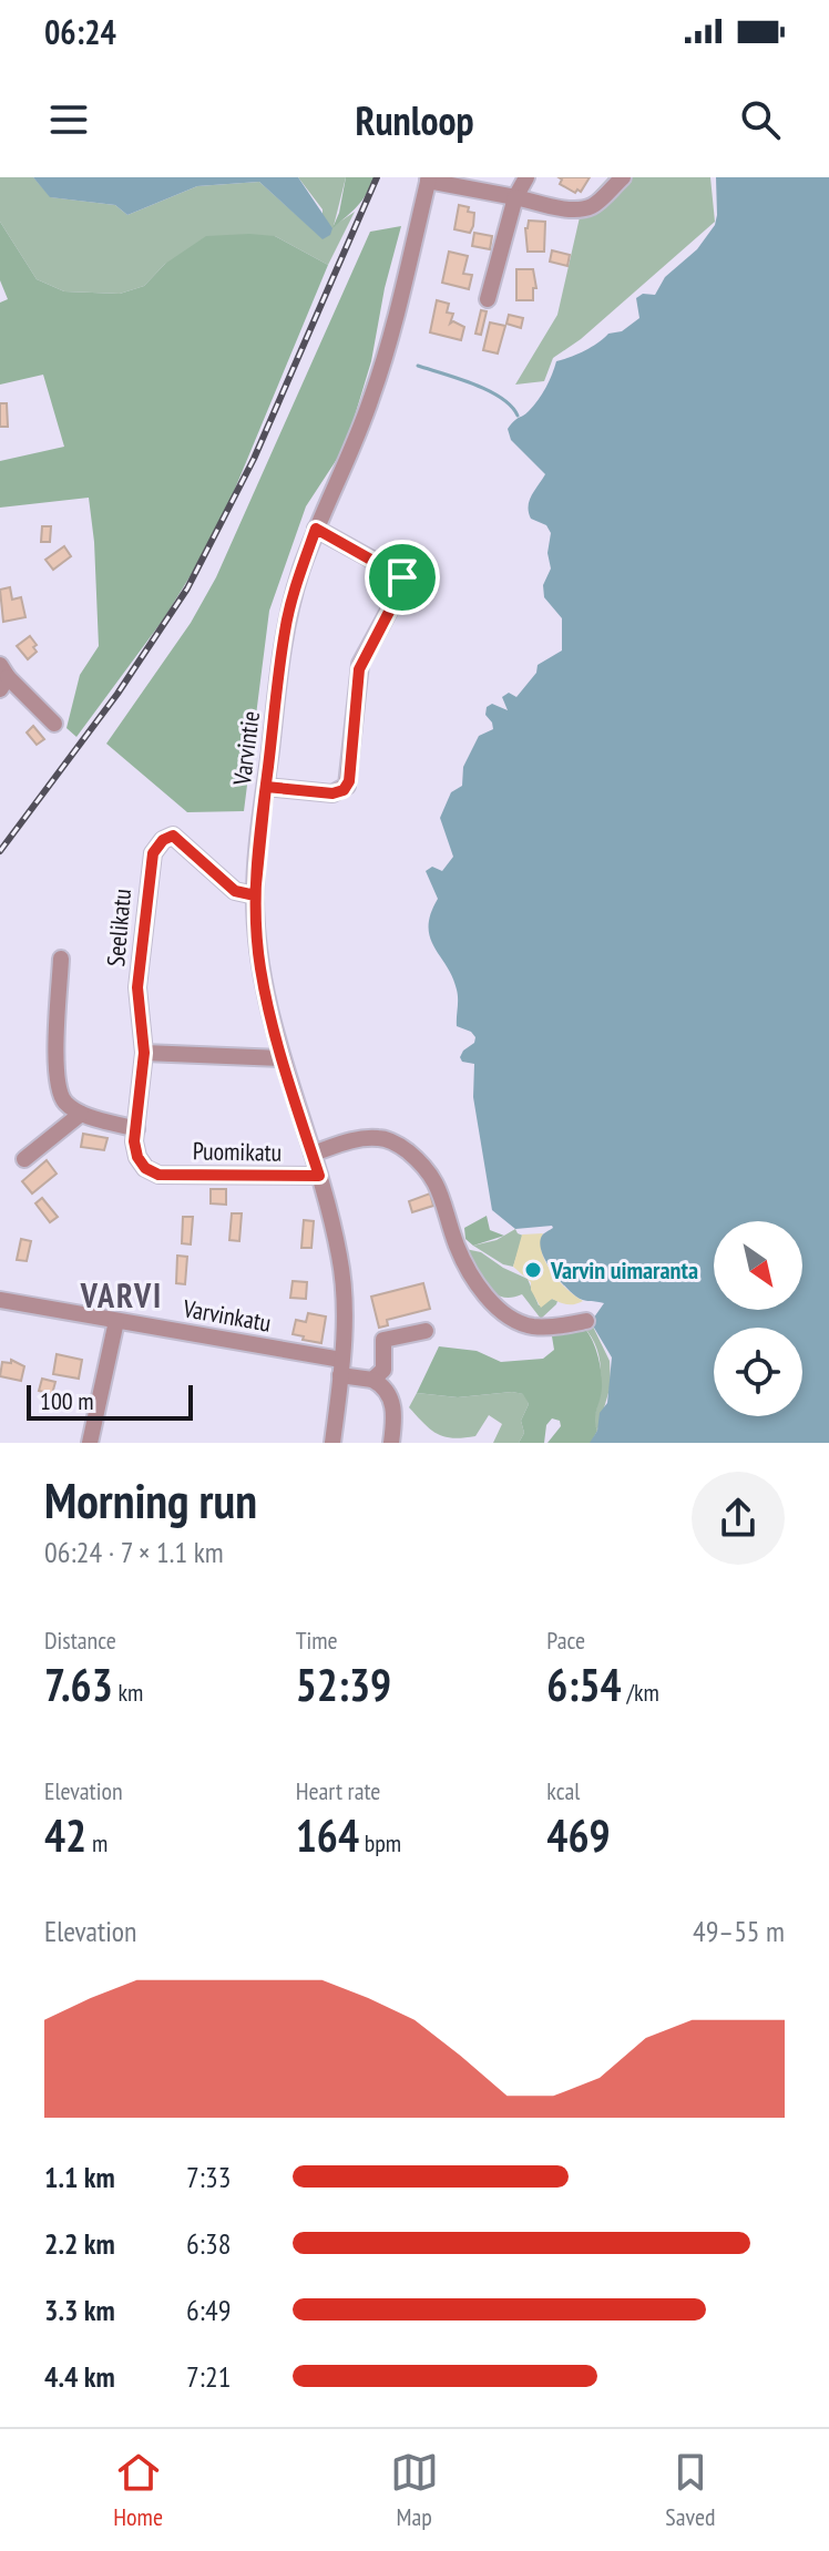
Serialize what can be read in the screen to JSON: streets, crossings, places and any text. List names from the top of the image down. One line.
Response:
{"streets":{"street":["Varvintie","Seelikatu","Puomikatu","Varvinkatu"]},"crossings":[["Varvintie","Seelikatu"],["Varvintie","Puomikatu"],["Varvintie","Varvinkatu"],["Seelikatu","Puomikatu"]],"districts":["VARVI"],"places":["Varvin uimaranta"],"scale_bar":"100 m","north":"bottom right","page":{"status":"06:24","header":"Runloop","scale":"100 m","heading":["Morning run","06:24 · 7 × 1.1 km"],"stats":[["Distance","7.63 km"],["Time","52:39"],["Pace","6:54 /km"],["Elevation","42 m"],["Heart rate","164 bpm"],["kcal","469"]],"chart":["Elevation","49–55 m"],"list":[{"name":"1.1 km","note":"7:33"},{"name":"2.2 km","note":"6:38"},{"name":"3.3 km","note":"6:49"},{"name":"4.4 km","note":"7:21"}],"tabs":["Home","Map","Saved"]}}
